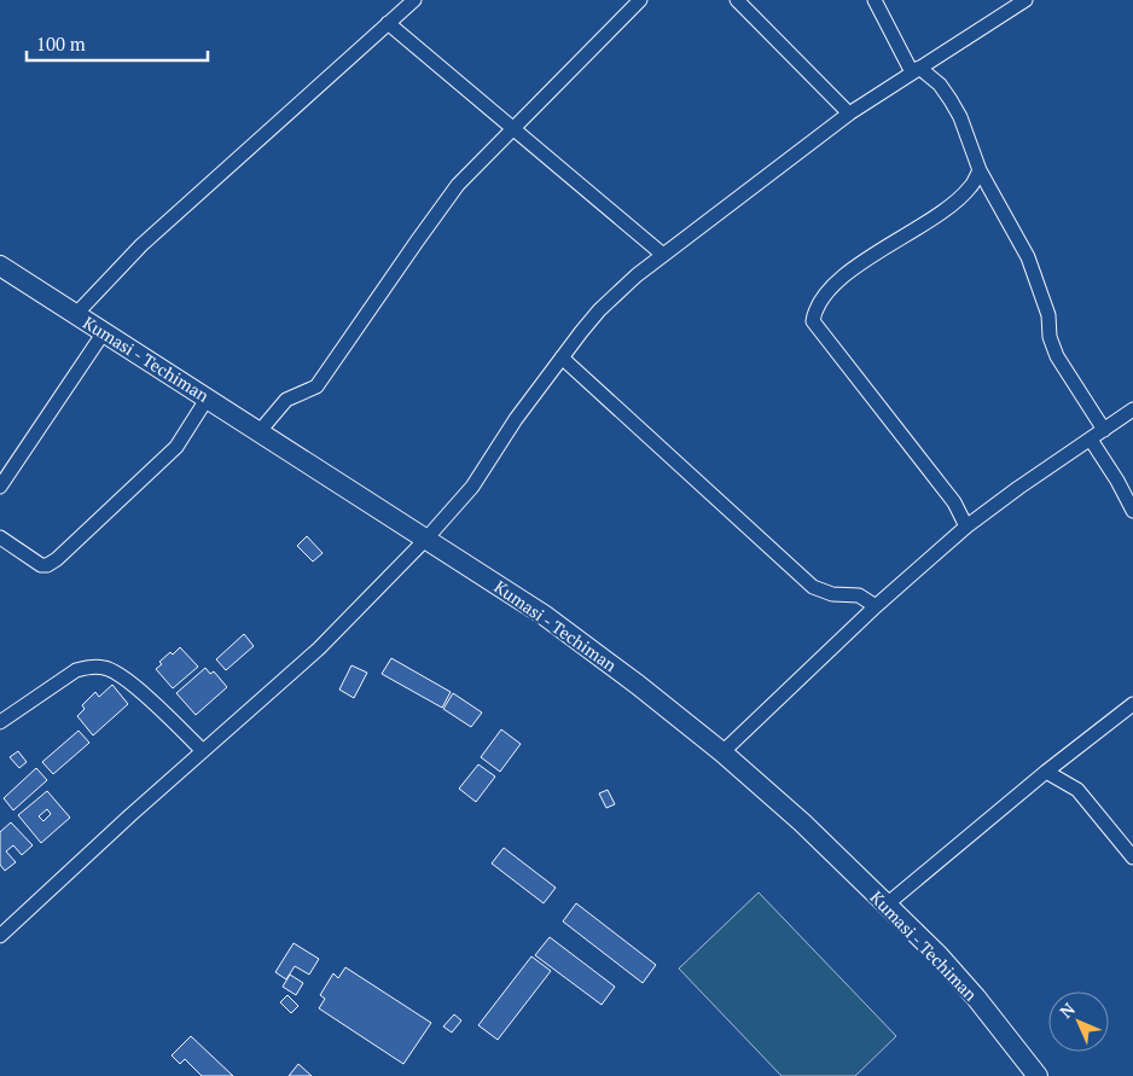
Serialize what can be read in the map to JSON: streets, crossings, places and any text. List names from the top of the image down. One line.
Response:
{"streets":{"highway":["Kumasi - Techiman"]},"scale_bar":"100 m","north":"top left"}
